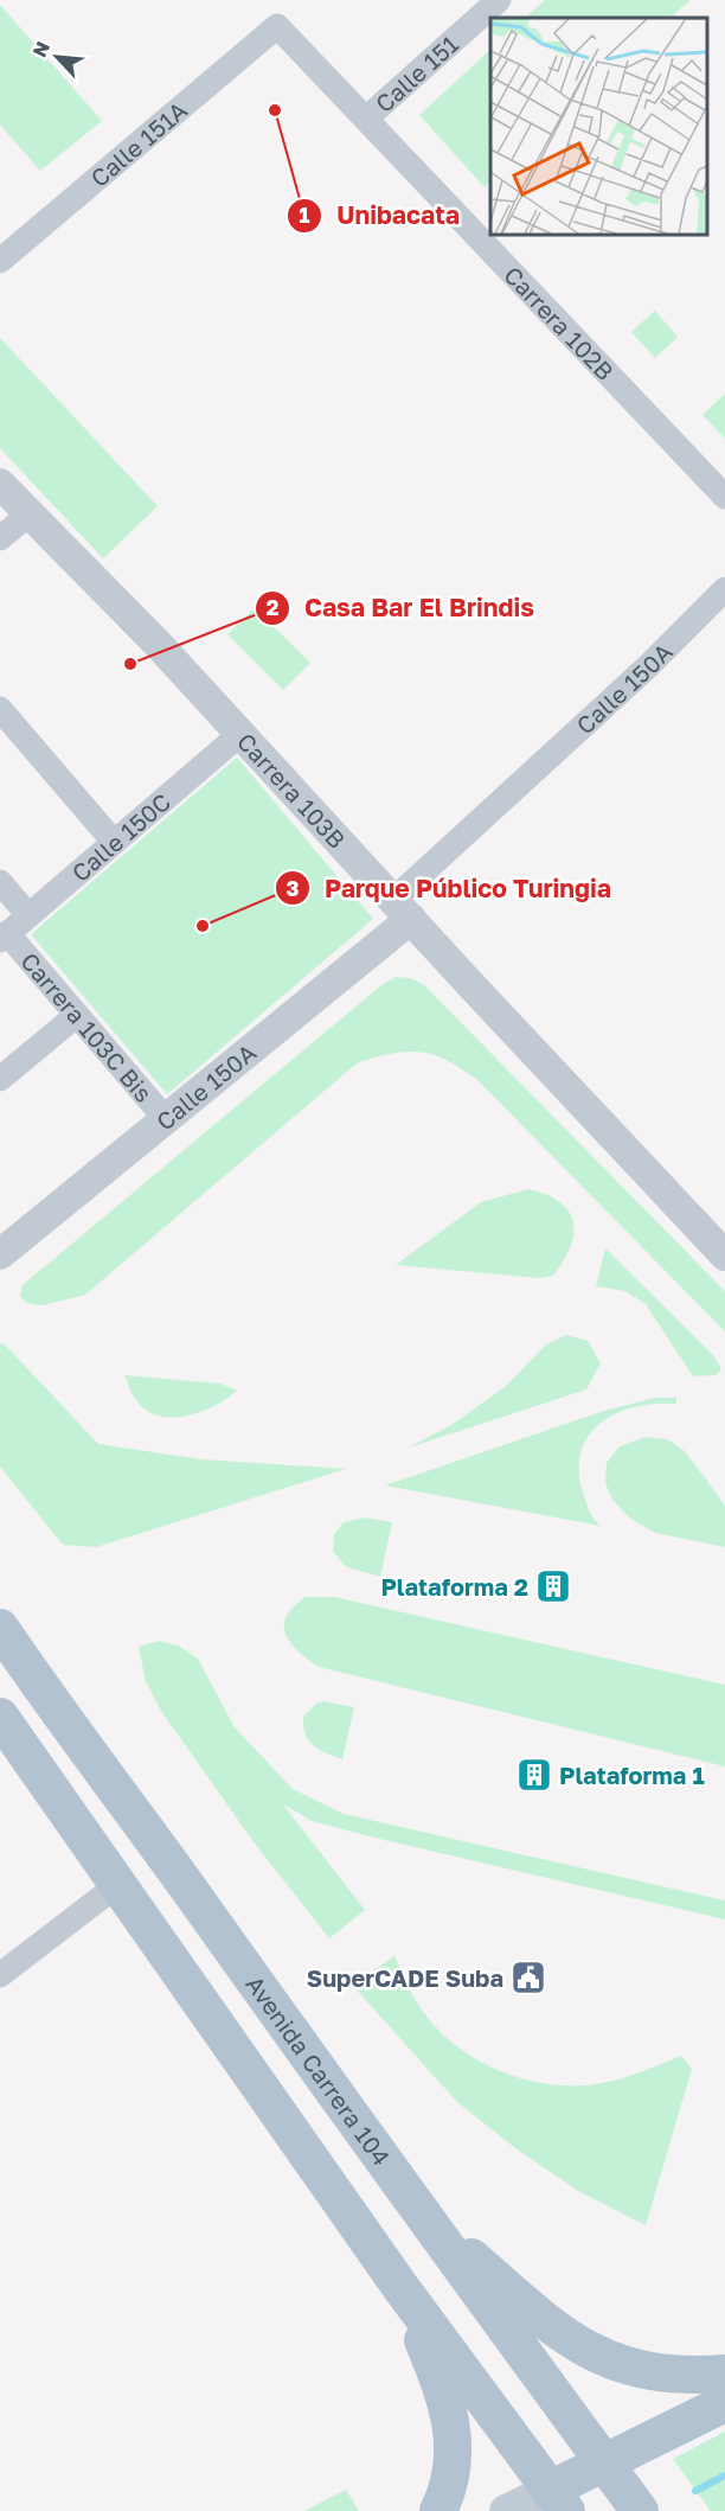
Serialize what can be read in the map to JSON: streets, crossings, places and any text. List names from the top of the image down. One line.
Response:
{"streets":{"main road":["Avenida Carrera 104"],"street":["Calle 151","Calle 151A","Carrera 102B","Calle 150A","Carrera 103B","Calle 150C","Carrera 103C Bis"]},"crossings":[["Calle 151","Carrera 102B"],["Calle 151A","Carrera 102B"],["Calle 150A","Carrera 103B"],["Calle 150A","Carrera 103C Bis"],["Carrera 103B","Calle 150C"],["Calle 150C","Carrera 103C Bis"]],"places":{"other":["Unibacata","Casa Bar El Brindis","Parque Público Turingia"],"building":["Plataforma 2","Plataforma 1"],"public building":["SuperCADE Suba"]},"north":"top left"}
